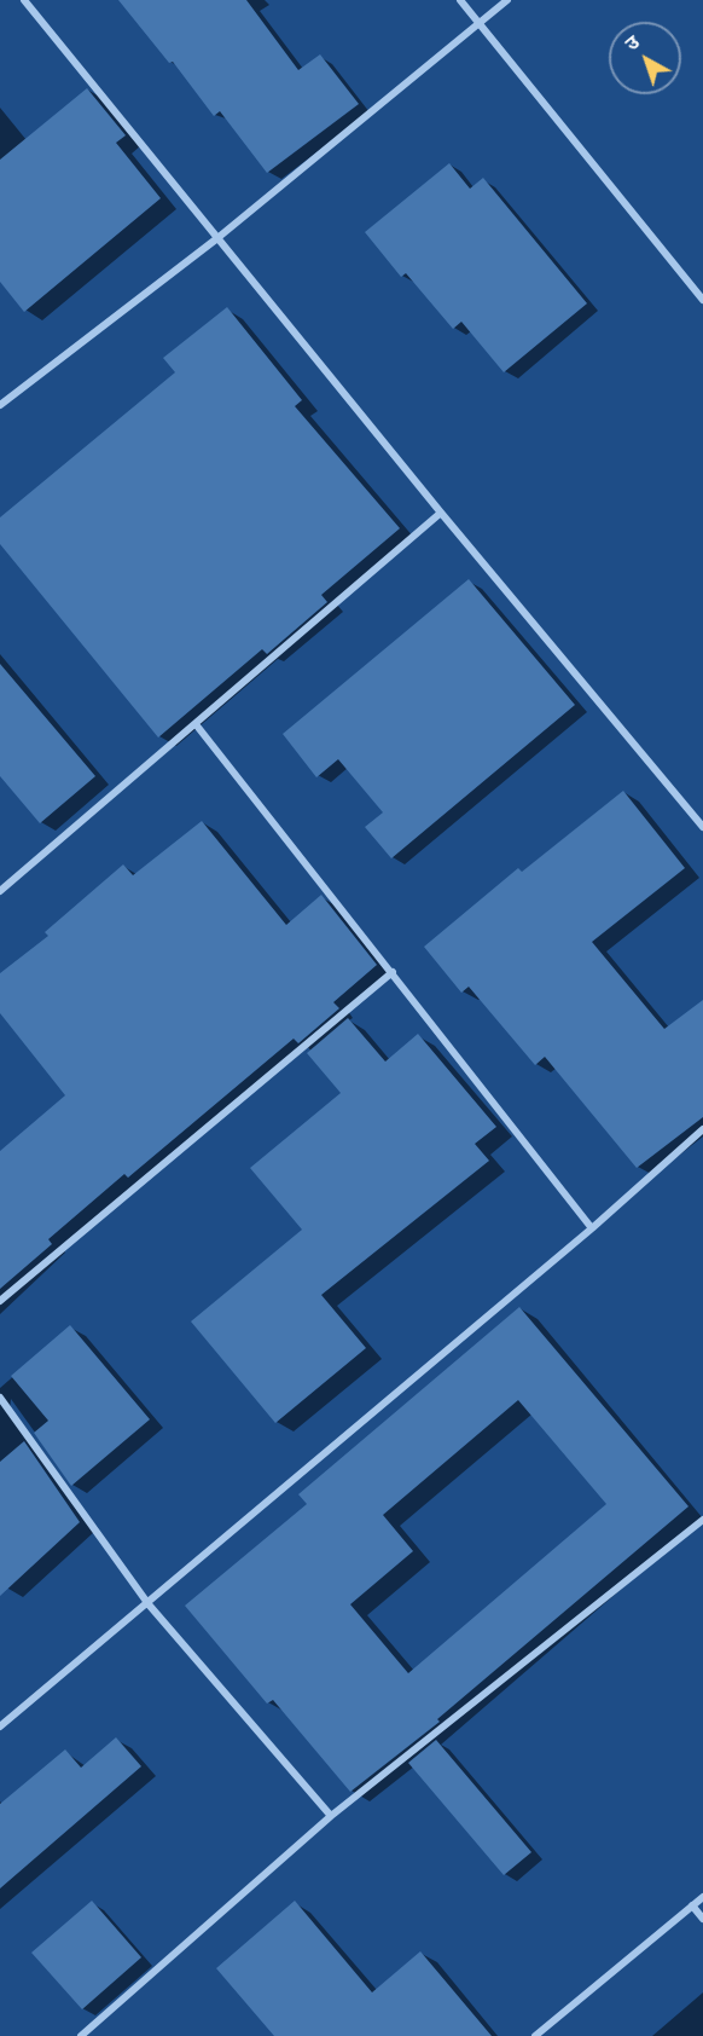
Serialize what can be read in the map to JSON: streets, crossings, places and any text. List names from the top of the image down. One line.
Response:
{"north":"top left"}
